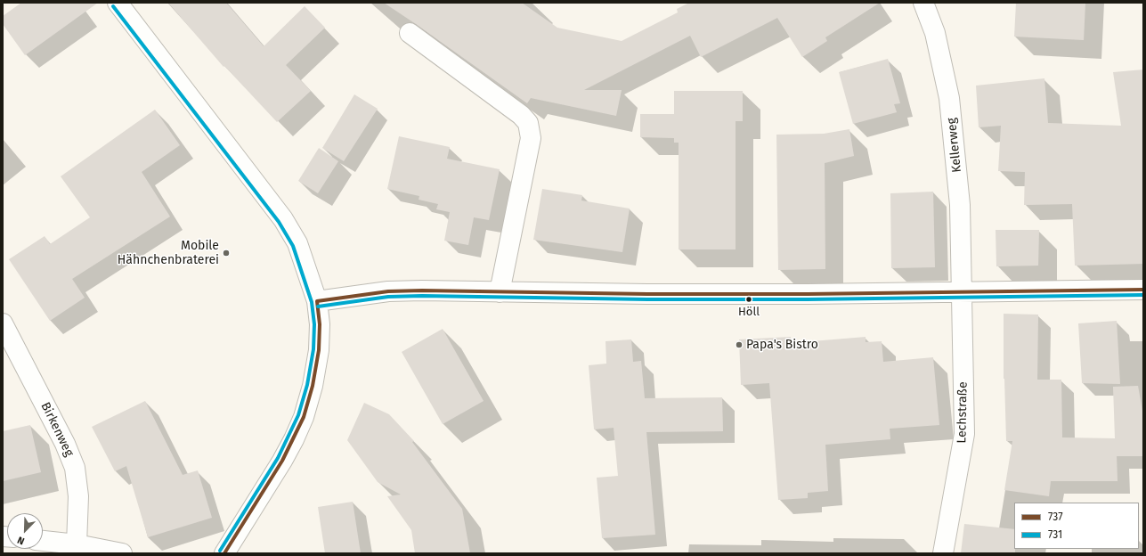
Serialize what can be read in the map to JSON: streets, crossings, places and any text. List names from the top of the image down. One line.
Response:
{"streets":{"street":["Kellerweg","Lechstraße","Birkenweg"]},"crossings":[["Kellerweg","Lechstraße"]],"places":["Mobile Hähnchenbraterei","Höll","Papa's Bistro"],"lines":["transit line 731","transit line 737"],"legend":["737","731"],"north":"bottom left"}
